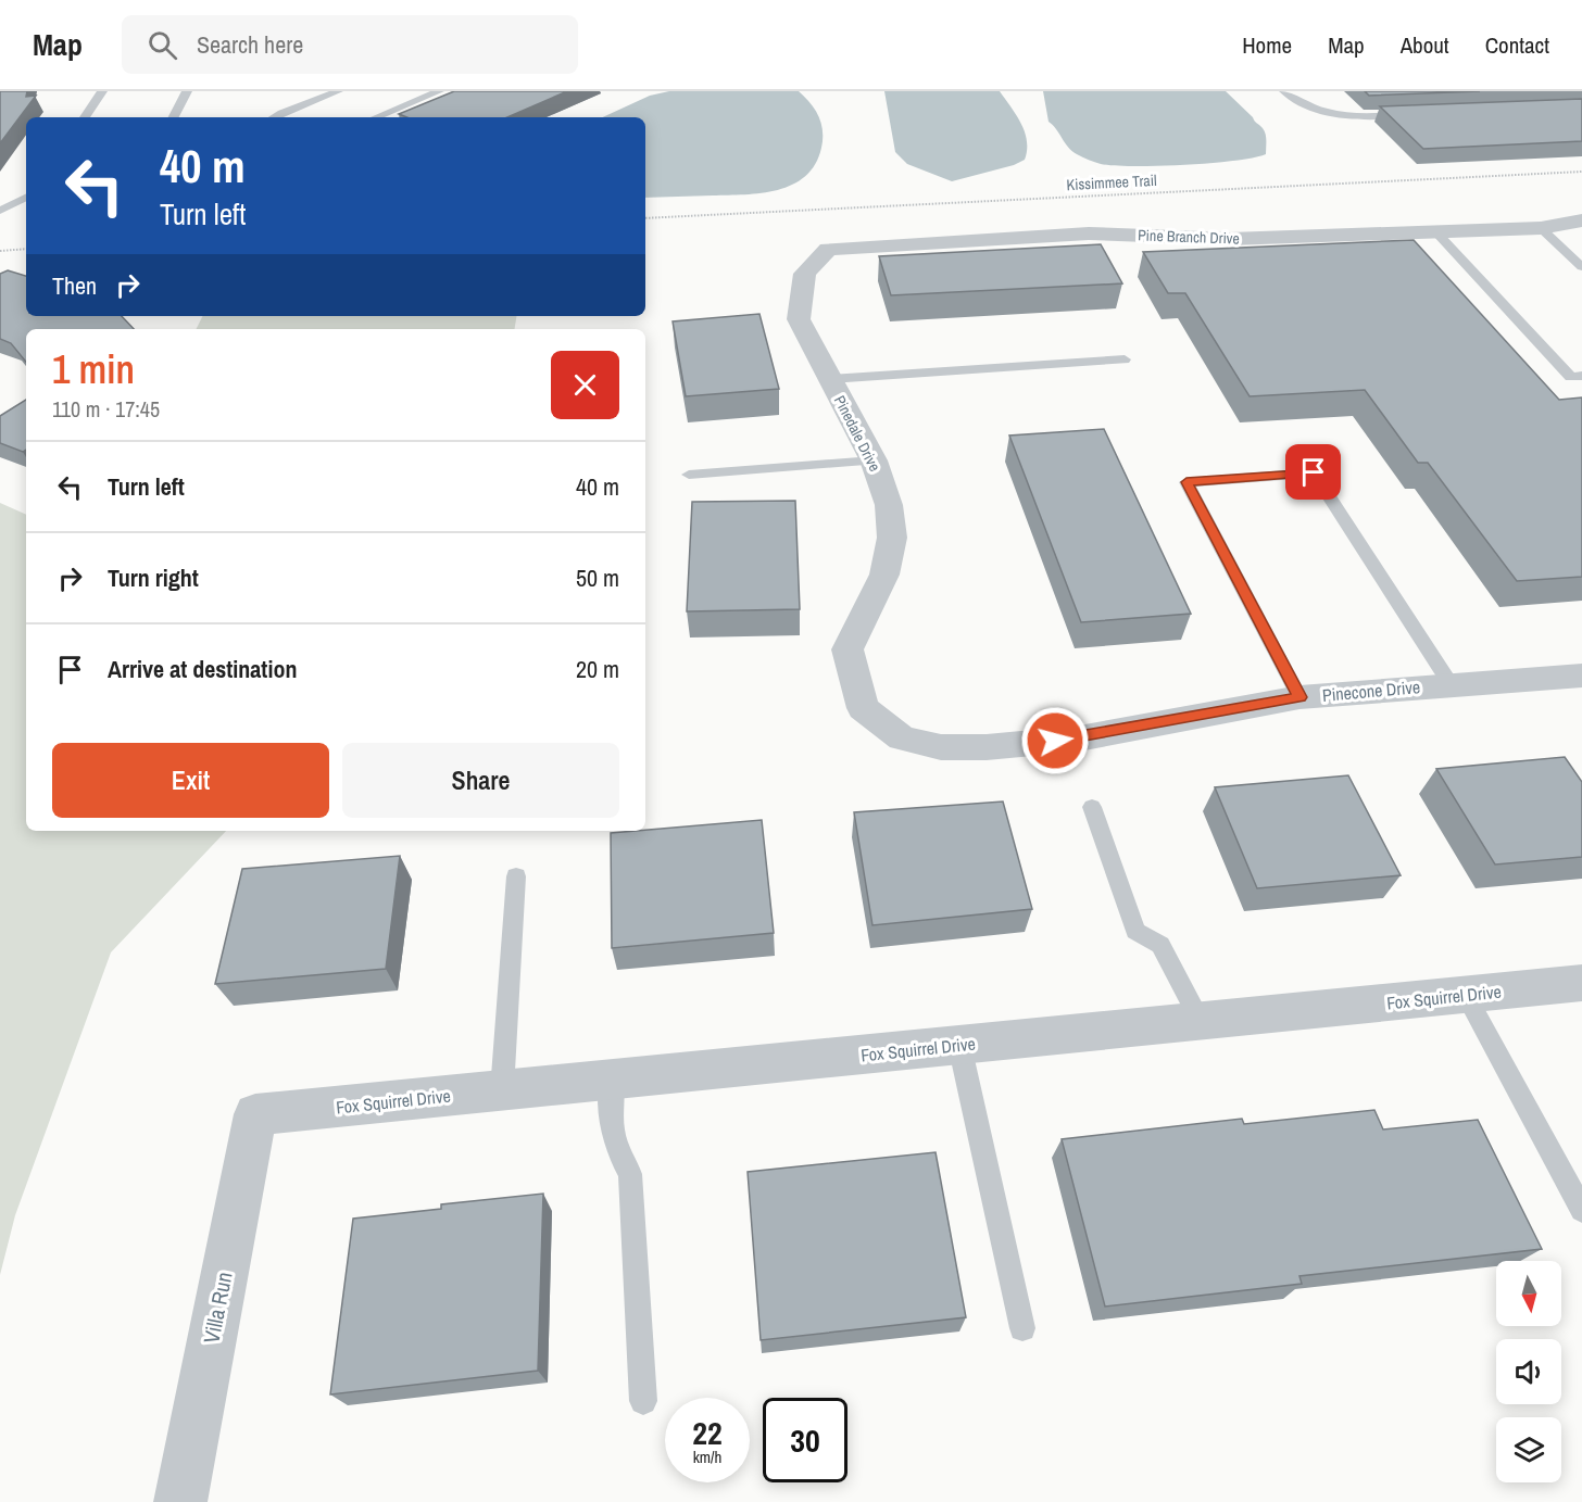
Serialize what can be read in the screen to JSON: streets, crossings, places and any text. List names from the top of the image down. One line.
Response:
{"streets":{"street":["Pine Branch Drive","Pinedale Drive","Pinecone Drive","Fox Squirrel Drive","Villa Run"],"path":["Kissimmee Trail"]},"crossings":[["Pine Branch Drive","Pinedale Drive"],["Pinedale Drive","Pinecone Drive"],["Fox Squirrel Drive","Villa Run"]],"north":"bottom","page":{"header":"Map","search":"Search here","nav":["Home","Map","About","Contact"],"turn":["40 m","Turn left"],"then":"Then","heading":["1 min","110 m · 17:45"],"list":[{"name":"Turn left","value":"40 m"},{"name":"Turn right","value":"50 m"},{"name":"Arrive at destination","value":"20 m"}],"buttons":["Exit","Share"],"speed":"22 km/h","limit":"30"}}
